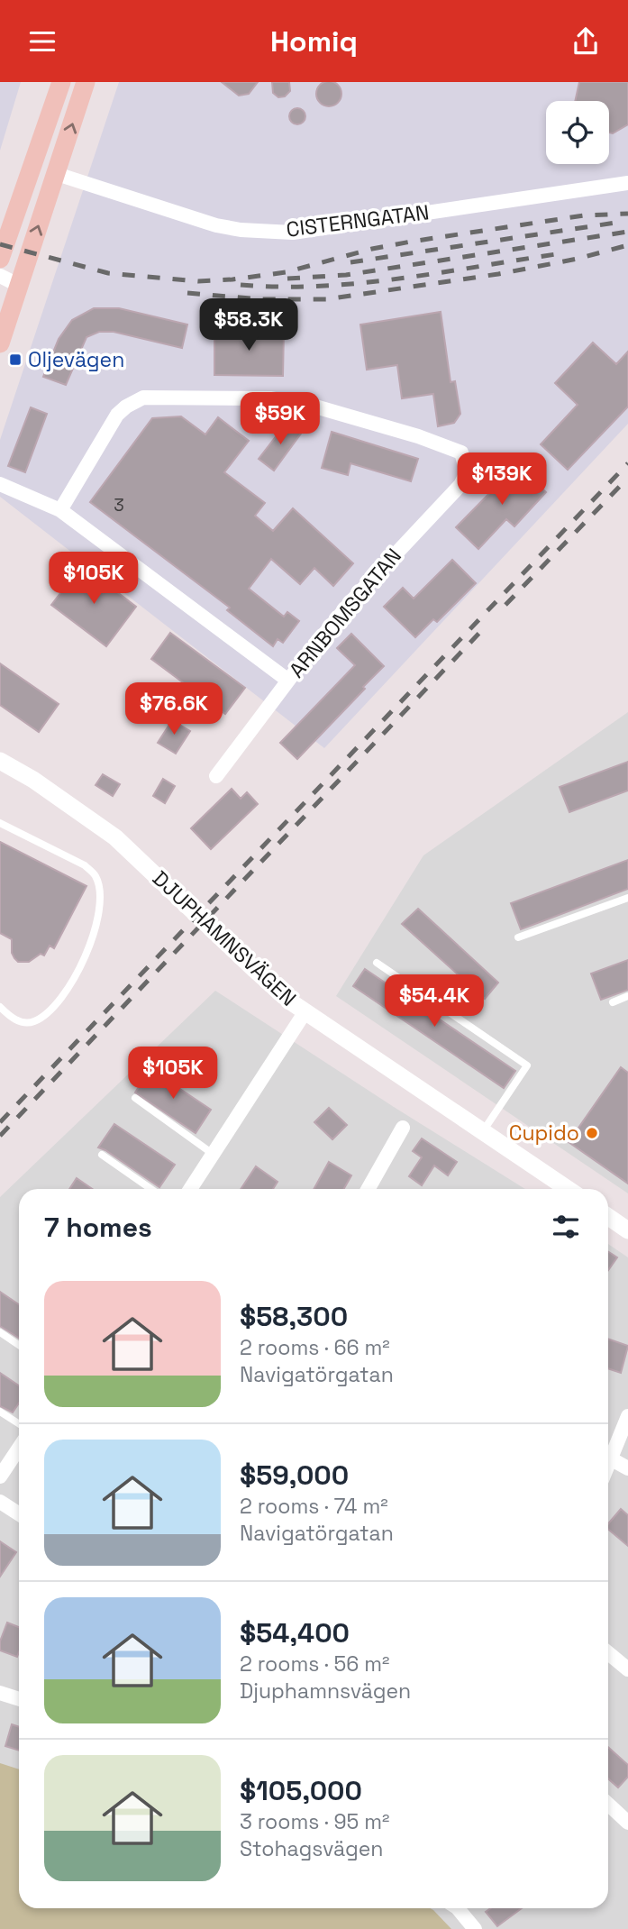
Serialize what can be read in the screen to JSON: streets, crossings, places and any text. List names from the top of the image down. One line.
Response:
{"streets":{"street":["CISTERNGATAN","ARNBOMSGATAN","DJUPHAMNSVÄGEN"]},"places":{"transit":["Oljevägen"],"other":["Cupido"]},"house_numbers":["3"],"page":{"header":"Homiq","price":["$58.3K","$59K","$139K","$105K","$76.6K","$54.4K","$105K"],"heading":"7 homes","list":[{"name":"$58,300","note":"2 rooms · 66 m² · Navigatörgatan"},{"name":"$59,000","note":"2 rooms · 74 m² · Navigatörgatan"},{"name":"$54,400","note":"2 rooms · 56 m² · Djuphamnsvägen"},{"name":"$105,000","note":"3 rooms · 95 m² · Stohagsvägen"}]}}
